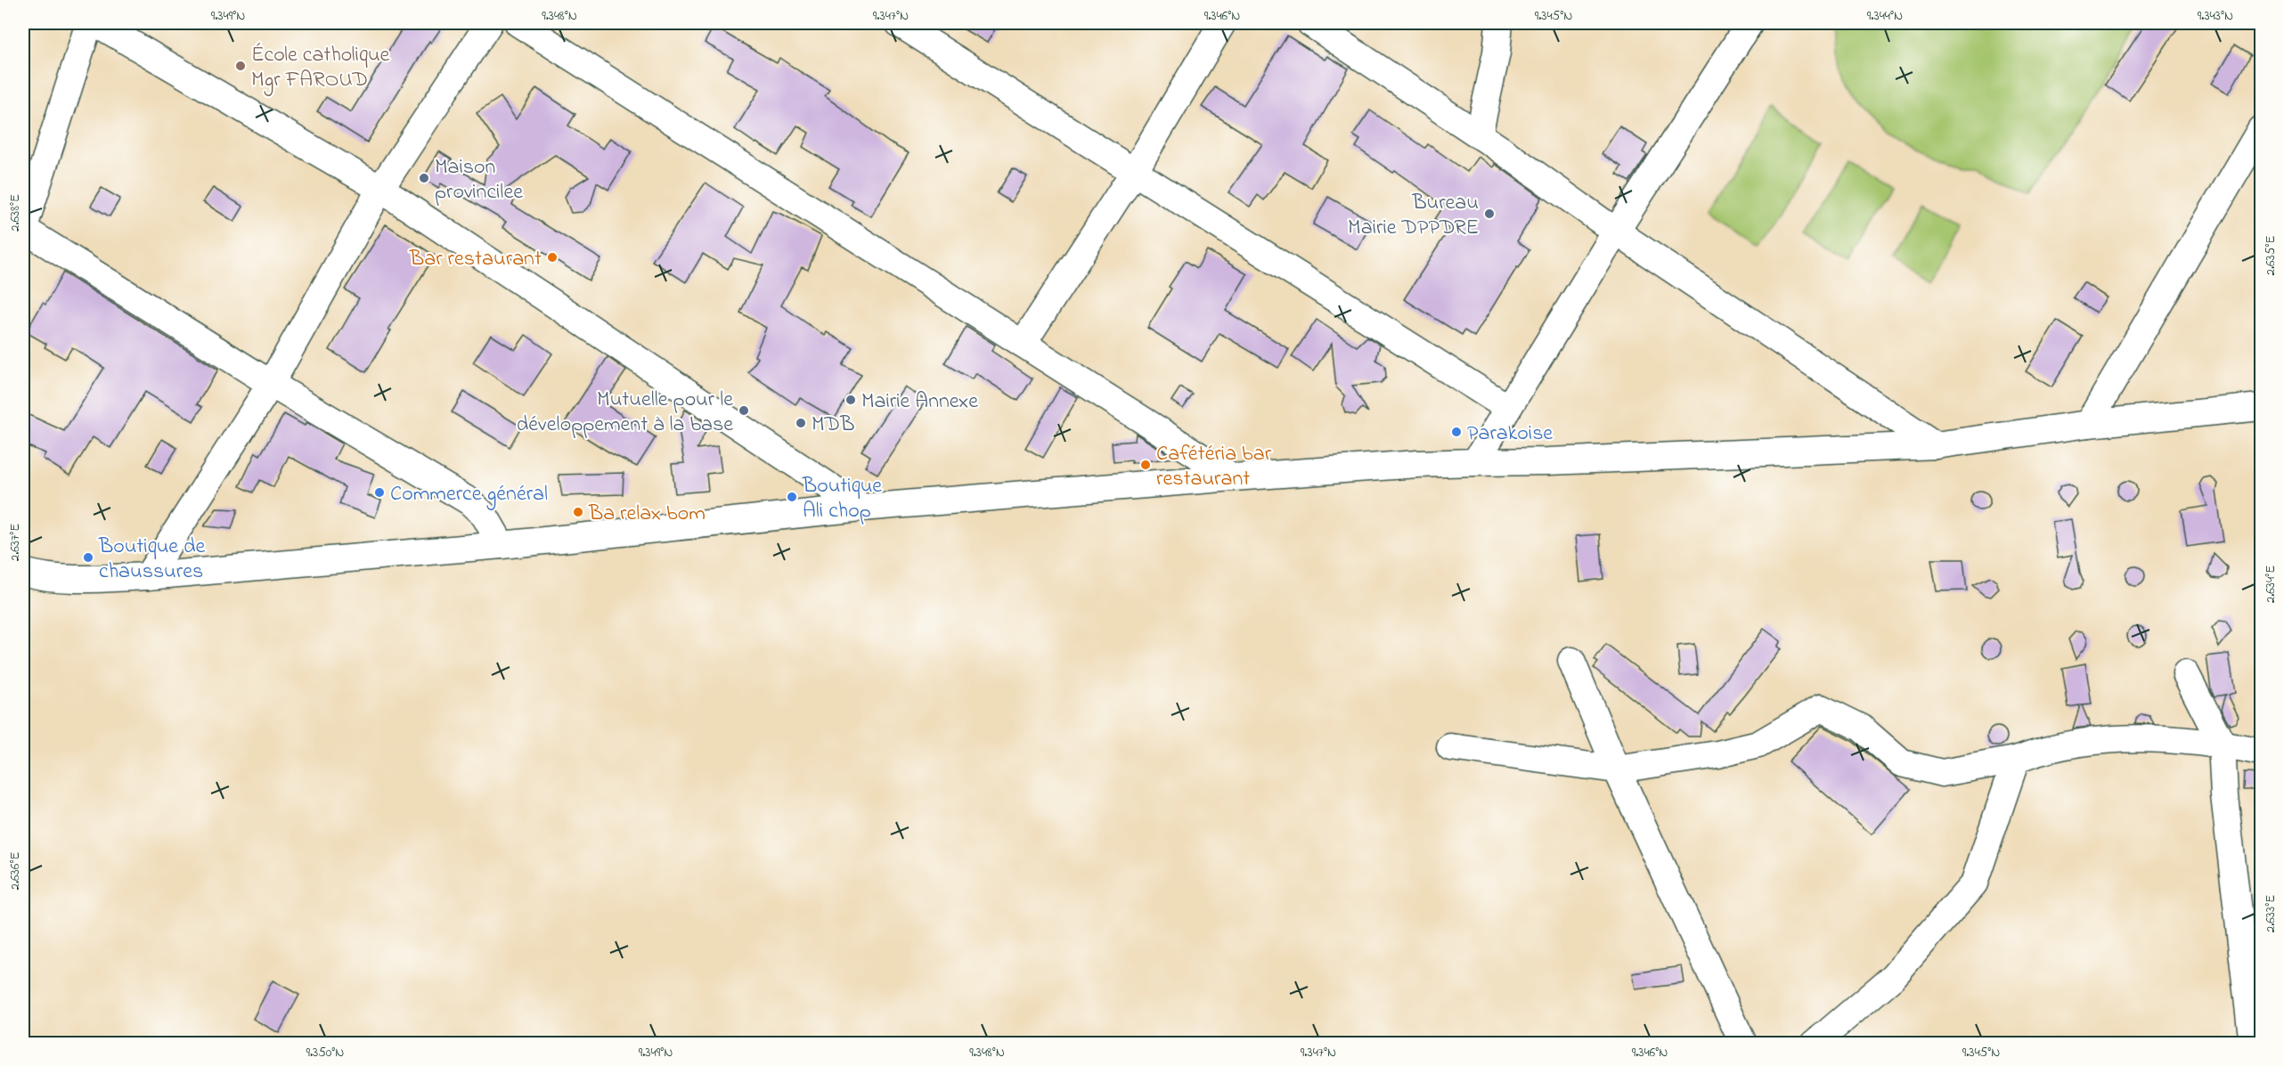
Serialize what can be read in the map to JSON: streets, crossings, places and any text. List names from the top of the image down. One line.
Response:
{"places":["École catholique Mgr FAROUD","Maison provincilee","Bureau Mairie DPPDRE","Bar restaurant","Mairie Annexe","Mutuelle pour le développement à la base","MDB","Parakoise","Cafétéria bar restaurant","Commerce général","Boutique Ali chop","Ba relax bom","Boutique de chaussures"],"coordinates":["9.349°N","9.348°N","9.347°N","9.346°N","9.345°N","9.344°N","9.343°N","2.638°E","2.635°E","2.637°E","2.634°E","2.636°E","2.633°E","9.350°N"]}
